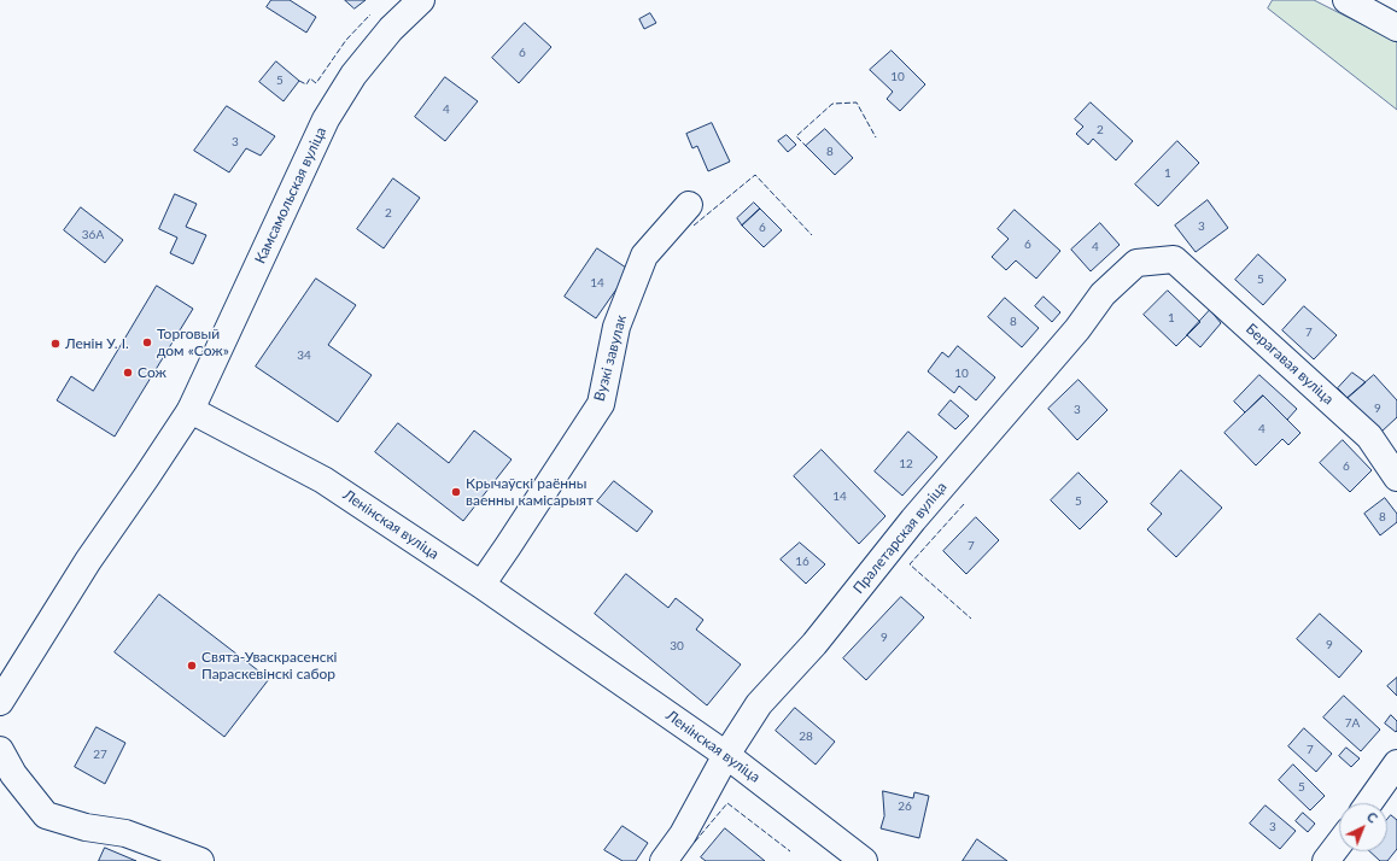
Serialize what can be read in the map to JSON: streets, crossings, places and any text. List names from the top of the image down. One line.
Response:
{"streets":{"street":["Камсамольская вуліца","Вузкі завулак","Берагавая вуліца","Ленінская вуліца","Пралетарская вуліца"]},"crossings":[["Камсамольская вуліца","Ленінская вуліца"],["Вузкі завулак","Ленінская вуліца"],["Берагавая вуліца","Пралетарская вуліца"],["Ленінская вуліца","Пралетарская вуліца"]],"places":["Торговый дом «Сож»","Ленін У. І.","Сож","Крычаўскі раённы ваенны камісарыят","Свята-Уваскрасенскі Параскевінскі сабор"],"house_numbers":["6","10","5","4","2","3","8","1","2","3","6","36А","6","4","5","14","1","8","7","34","10","9","3","4","12","6","14","5","8","7","16","9","9","30","7А","28","7","27","5","26","3"],"north":"top right"}
